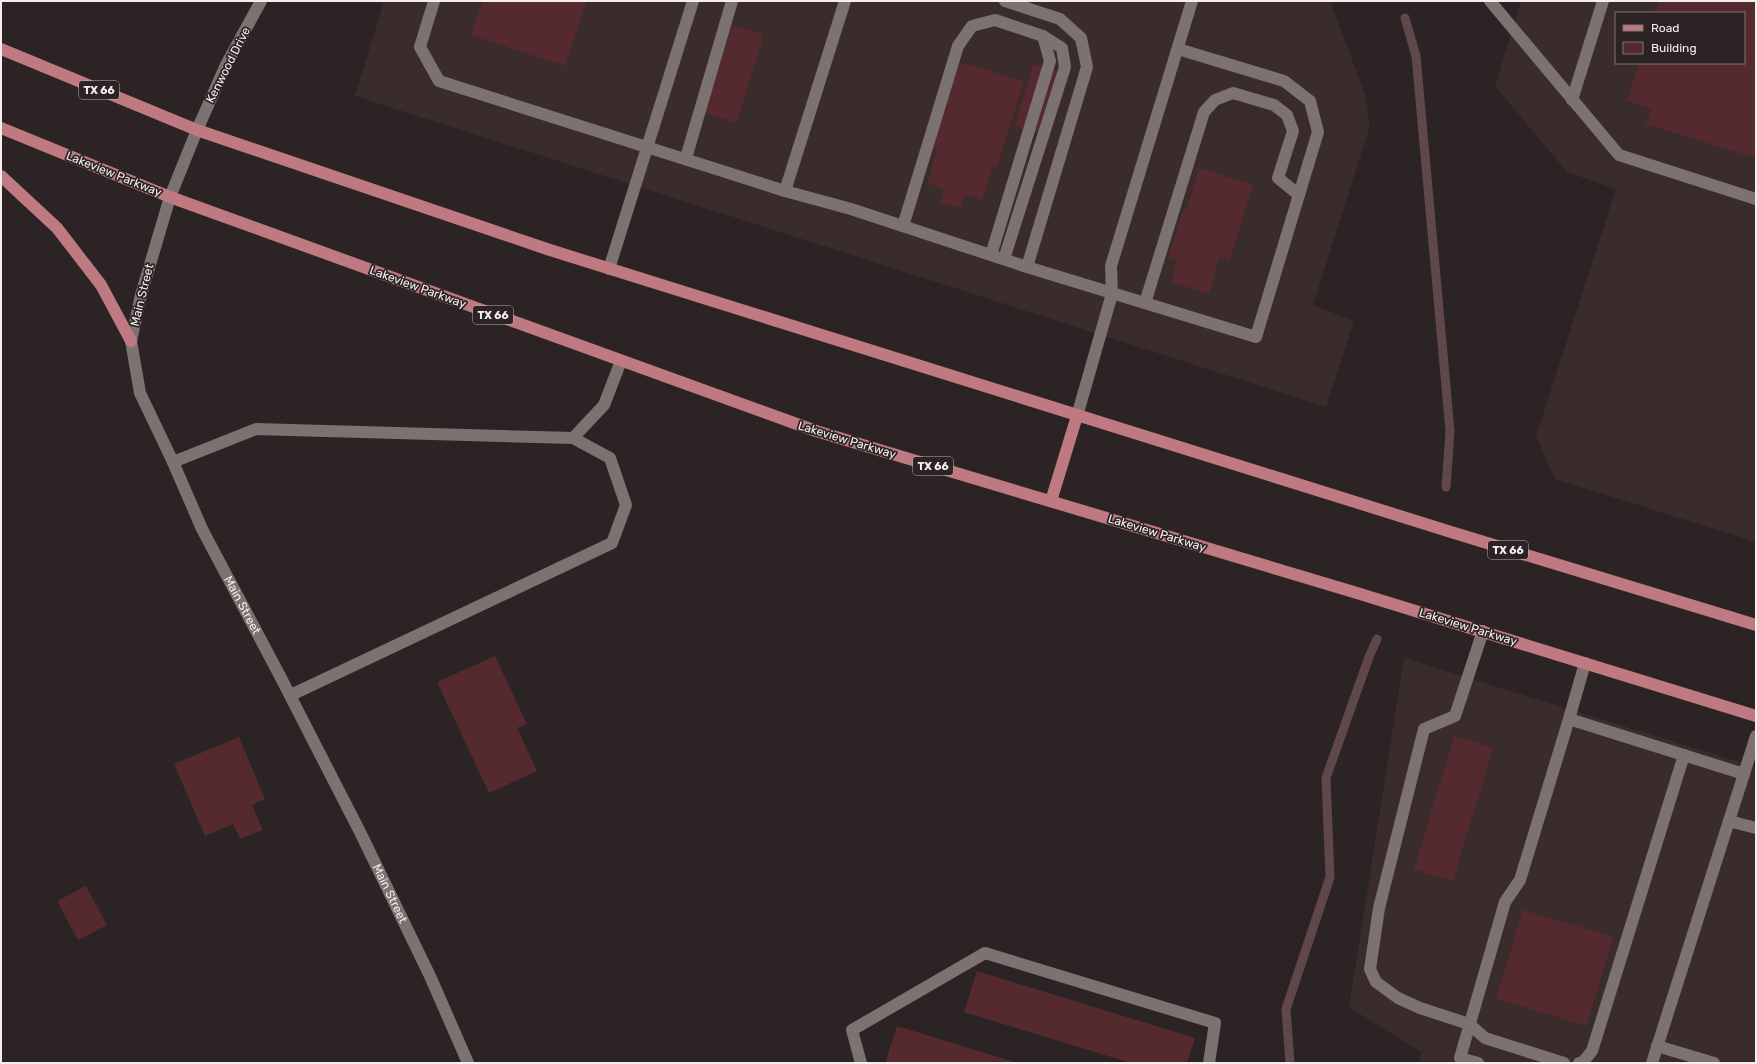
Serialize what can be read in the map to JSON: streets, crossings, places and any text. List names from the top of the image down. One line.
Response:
{"streets":{"main road":["TX 66","Lakeview Parkway"],"street":["Kenwood Drive","Main Street"]},"crossings":[["Kenwood Drive","TX 66"],["Kenwood Drive","Main Street"],["TX 66","Main Street"],["Lakeview Parkway","Main Street"]],"legend":["Road","Building"]}
